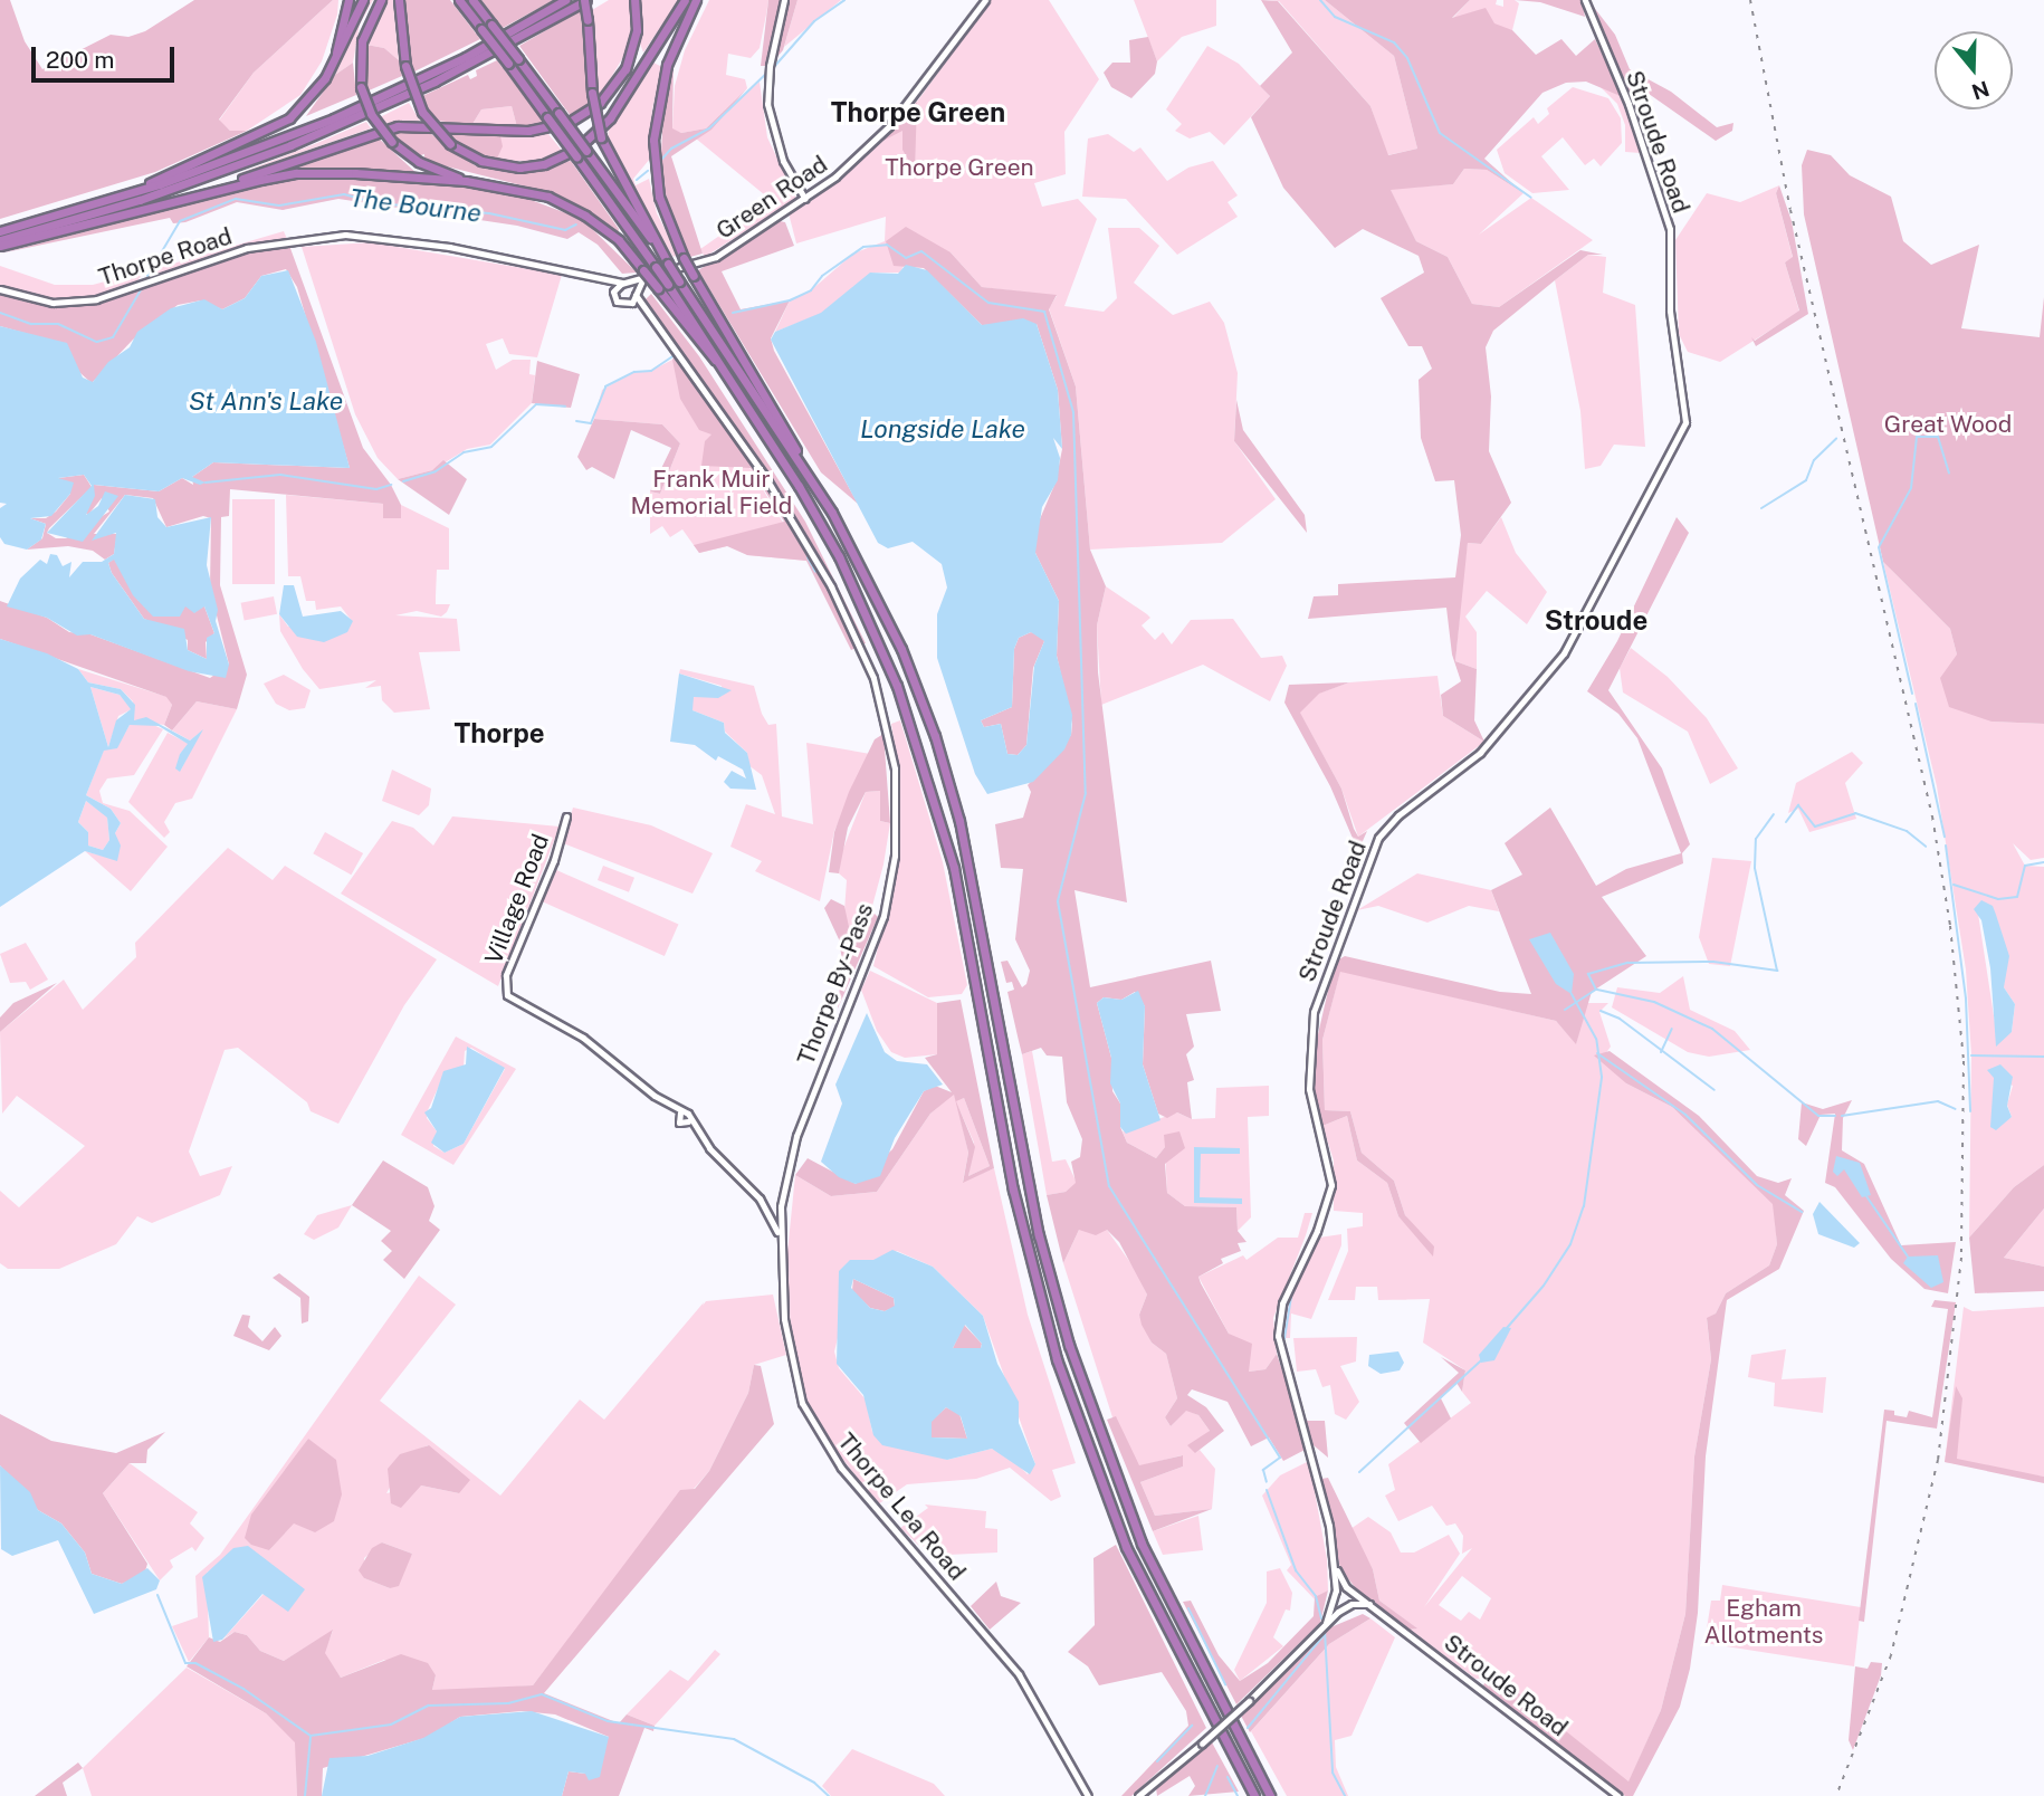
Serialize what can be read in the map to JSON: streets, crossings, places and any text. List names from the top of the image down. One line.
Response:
{"streets":{"street":["Stroude Road","Green Road","Thorpe Road","Village Road","Thorpe By-Pass","Thorpe Lea Road"]},"crossings":[["Green Road","Thorpe Road"],["Green Road","Thorpe By-Pass"],["Thorpe Road","Thorpe By-Pass"],["Thorpe By-Pass","Thorpe Lea Road"]],"districts":["Thorpe Green","Stroude","Thorpe"],"water":["The Bourne","St Ann's Lake","Longside Lake"],"parks":["Thorpe Green","Great Wood","Frank Muir Memorial Field","Egham Allotments"],"scale_bar":"200 m","north":"bottom"}
